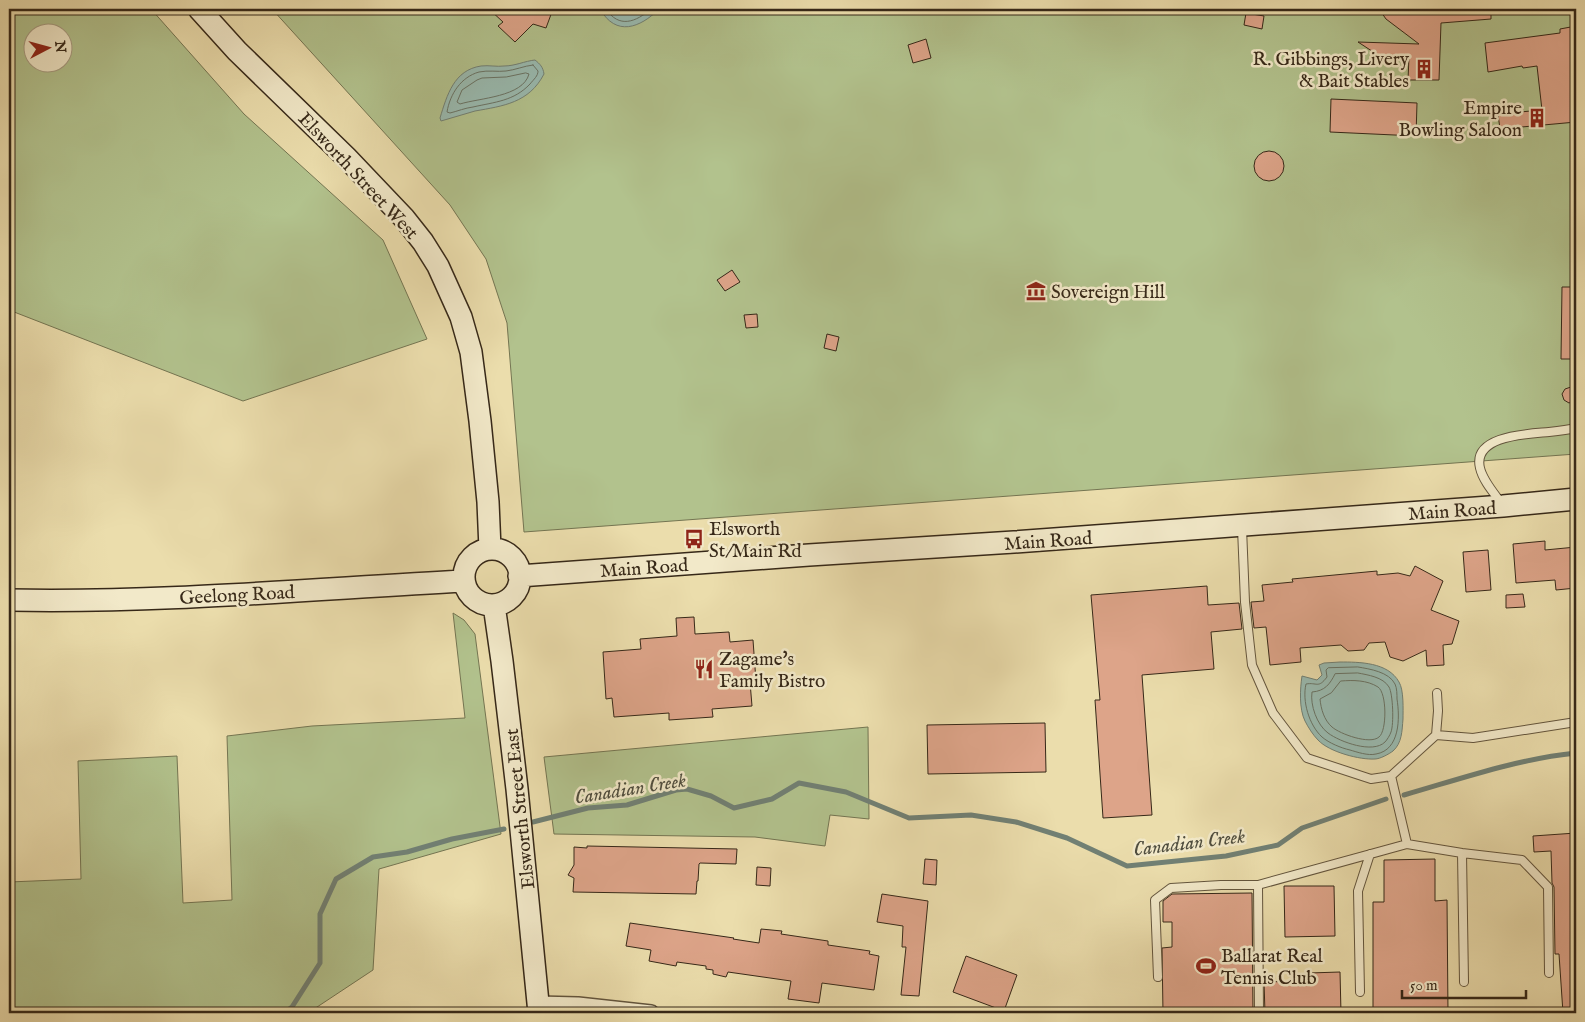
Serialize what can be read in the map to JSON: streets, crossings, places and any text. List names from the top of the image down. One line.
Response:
{"streets":{"main road":["Elsworth Street West","Main Road","Geelong Road","Elsworth Street East"]},"crossings":[["Elsworth Street West","Main Road"],["Elsworth Street West","Geelong Road"],["Elsworth Street West","Elsworth Street East"],["Main Road","Geelong Road"],["Main Road","Elsworth Street East"],["Geelong Road","Elsworth Street East"]],"water":["Canadian Creek"],"places":{"building":["R. Gibbings, Livery & Bait Stables","Empire Bowling Saloon"],"museum":["Sovereign Hill"],"bus stop":["Elsworth St/Main Rd"],"restaurant":["Zagame's Family Bistro"],"sports":["Ballarat Real Tennis Club"]},"scale_bar":"50 m","north":"right"}
